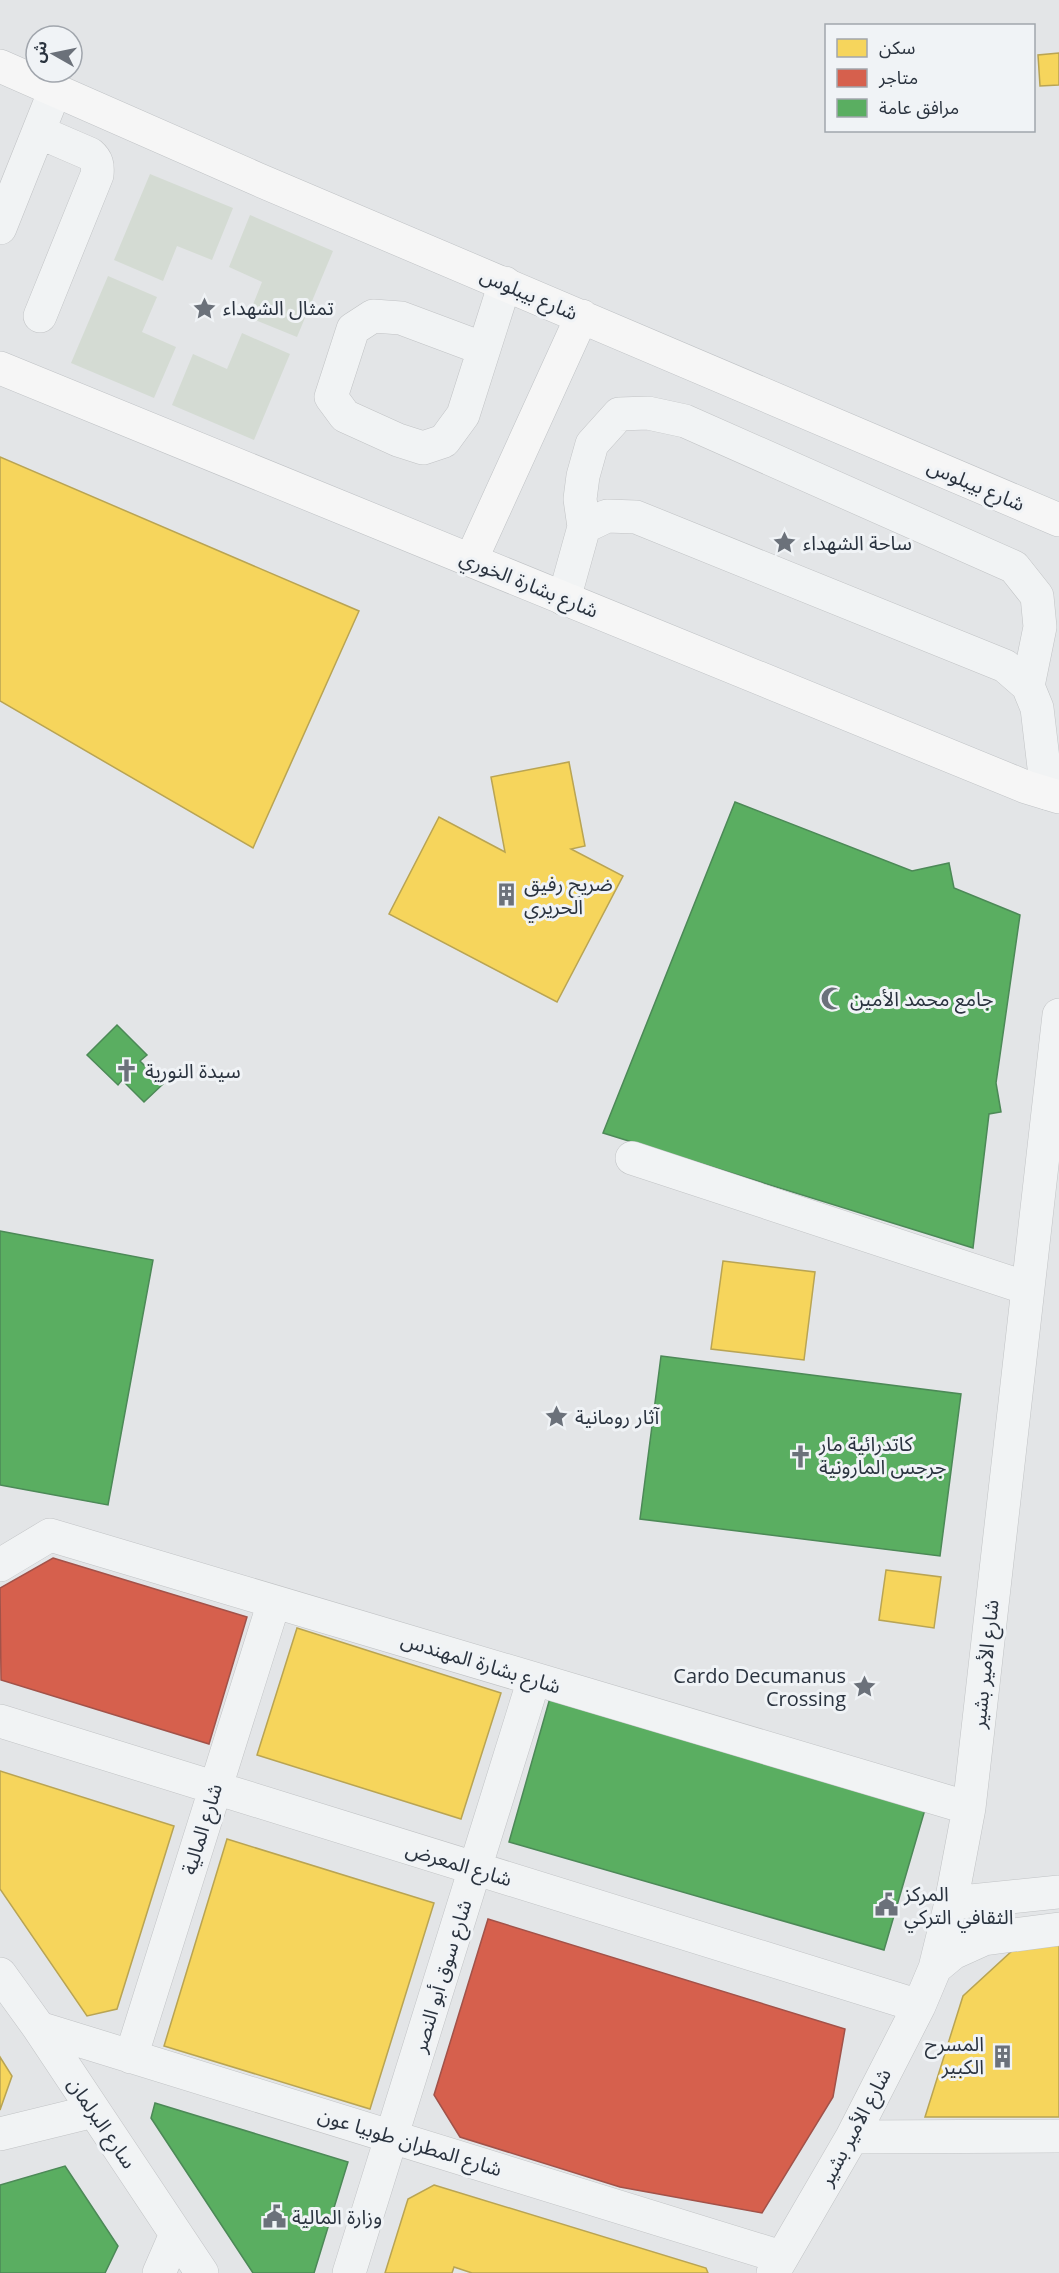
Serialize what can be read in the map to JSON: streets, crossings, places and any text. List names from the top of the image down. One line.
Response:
{"streets":{"main road":["شارع بيبلوس","شارع بشارة الخوري"],"street":["شارع بشارة المهندس","شارع الأمير بشير","شارع المالية","شارع المعرض","شارع سوق أبو النصر","سارع البرلمان","شارع المطران طوبيا عون"]},"crossings":[["شارع بشارة المهندس","شارع الأمير بشير"],["شارع بشارة المهندس","شارع المالية"],["شارع بشارة المهندس","شارع سوق أبو النصر"],["شارع الأمير بشير","شارع المعرض"],["شارع الأمير بشير","شارع المطران طوبيا عون"],["شارع المالية","شارع المعرض"],["شارع المالية","شارع المطران طوبيا عون"],["شارع المعرض","شارع سوق أبو النصر"],["شارع سوق أبو النصر","شارع المطران طوبيا عون"],["سارع البرلمان","شارع المطران طوبيا عون"]],"places":{"place":["تمثال الشهداء","ساحة الشهداء","آثار رومانية","Cardo Decumanus Crossing"],"building":["ضريح رفيق الحريري","المسرح الكبير"],"mosque":["جامع محمد الأمين"],"church":["سيدة النورية","كاتدرائية مار جرجس المارونية"],"public building":["المركز الثقافي التركي","وزارة المالية"]},"legend":["سكن","متاجر","مرافق عامة"],"north":"left"}
